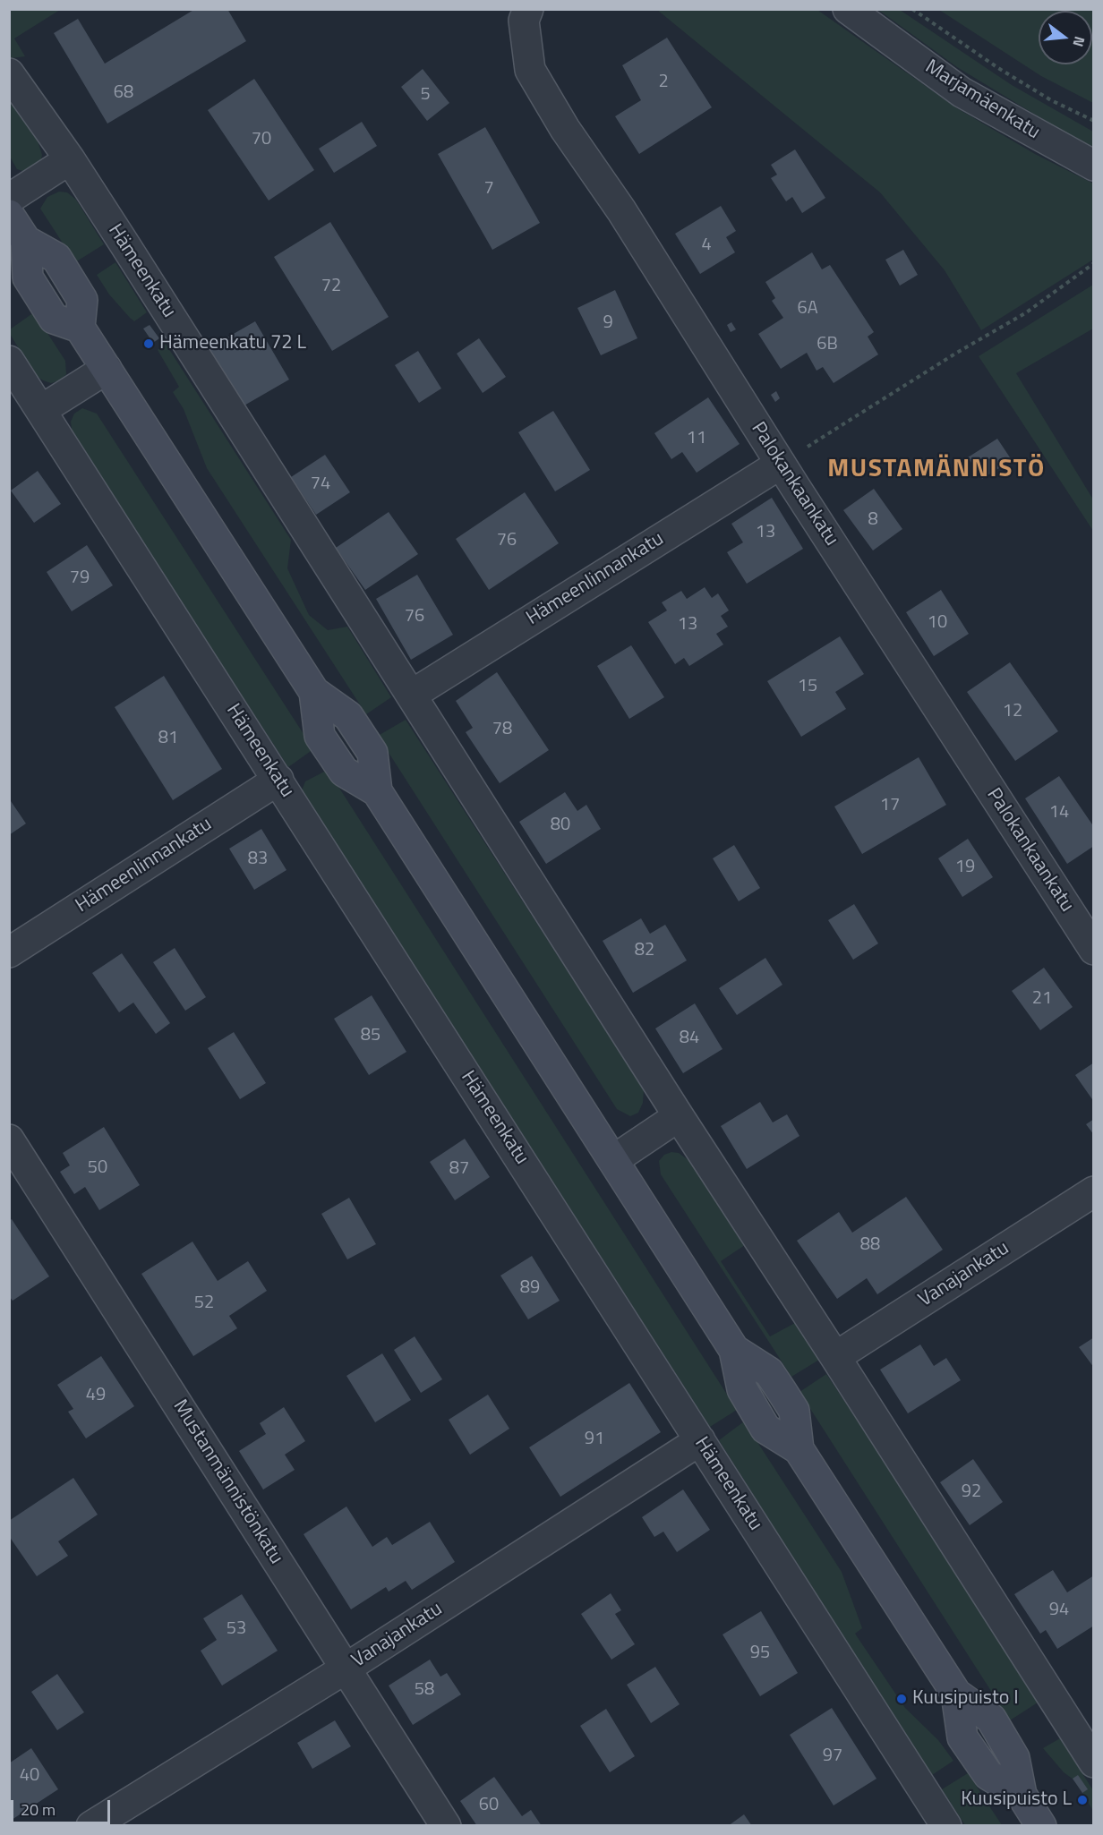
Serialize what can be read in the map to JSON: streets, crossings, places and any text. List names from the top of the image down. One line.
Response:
{"streets":{"street":["Marjamäenkatu","Hämeenkatu","Palokankaankatu","Hämeenlinnankatu","Vanajankatu","Mustanmännistönkatu"]},"crossings":[["Hämeenkatu","Hämeenlinnankatu"],["Hämeenkatu","Vanajankatu"],["Palokankaankatu","Hämeenlinnankatu"],["Vanajankatu","Mustanmännistönkatu"]],"districts":["MUSTAMÄNNISTÖ"],"places":["Hämeenkatu 72 L","Kuusipuisto I","Kuusipuisto L"],"house_numbers":["2","68","5","70","7","4","72","6A","9","6B","11","74","8","13","76","79","76","10","13","15","12","78","81","17","14","80","83","19","82","21","85","84","50","87","88","89","52","49","91","92","94","53","95","58","97","40","60"],"scale_bar":"20 m","north":"right"}
